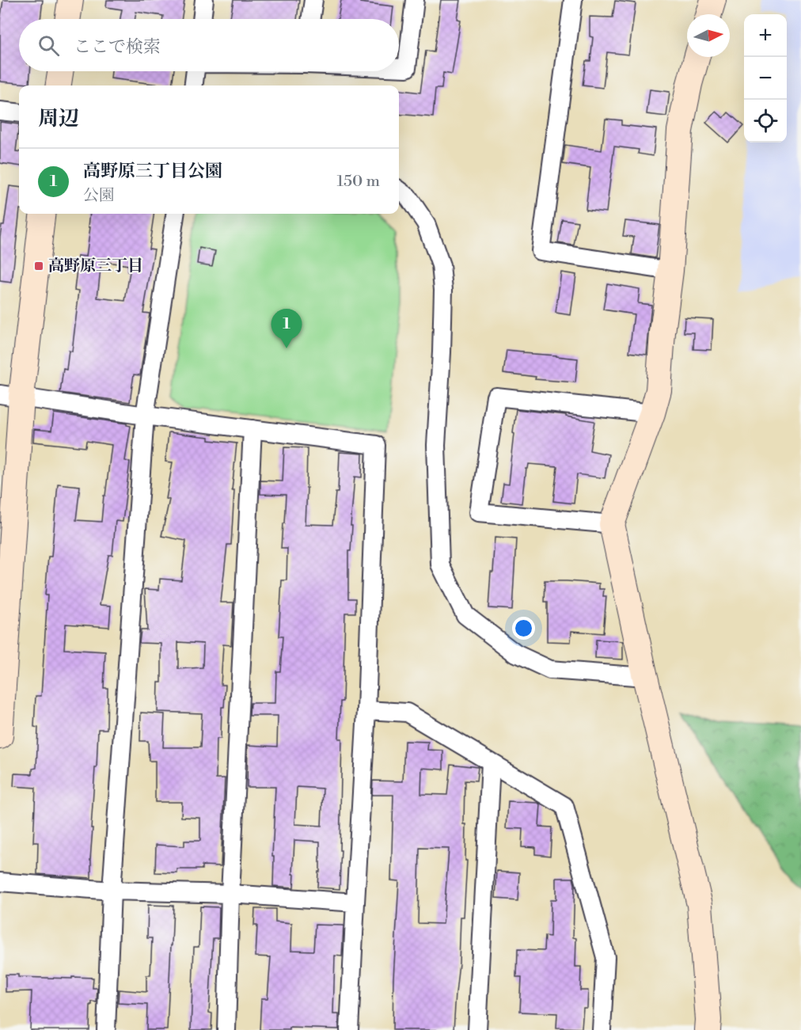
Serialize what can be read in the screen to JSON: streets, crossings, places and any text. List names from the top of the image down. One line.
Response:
{"places":{"transit":["高野原三丁目"]},"north":"right","page":{"map_buttons":["+","−"],"search":"ここで検索","heading":"周辺","list":[{"mark":"1","name":"高野原三丁目公園","note":"公園","value":"150 m"}],"pins":"1"}}
